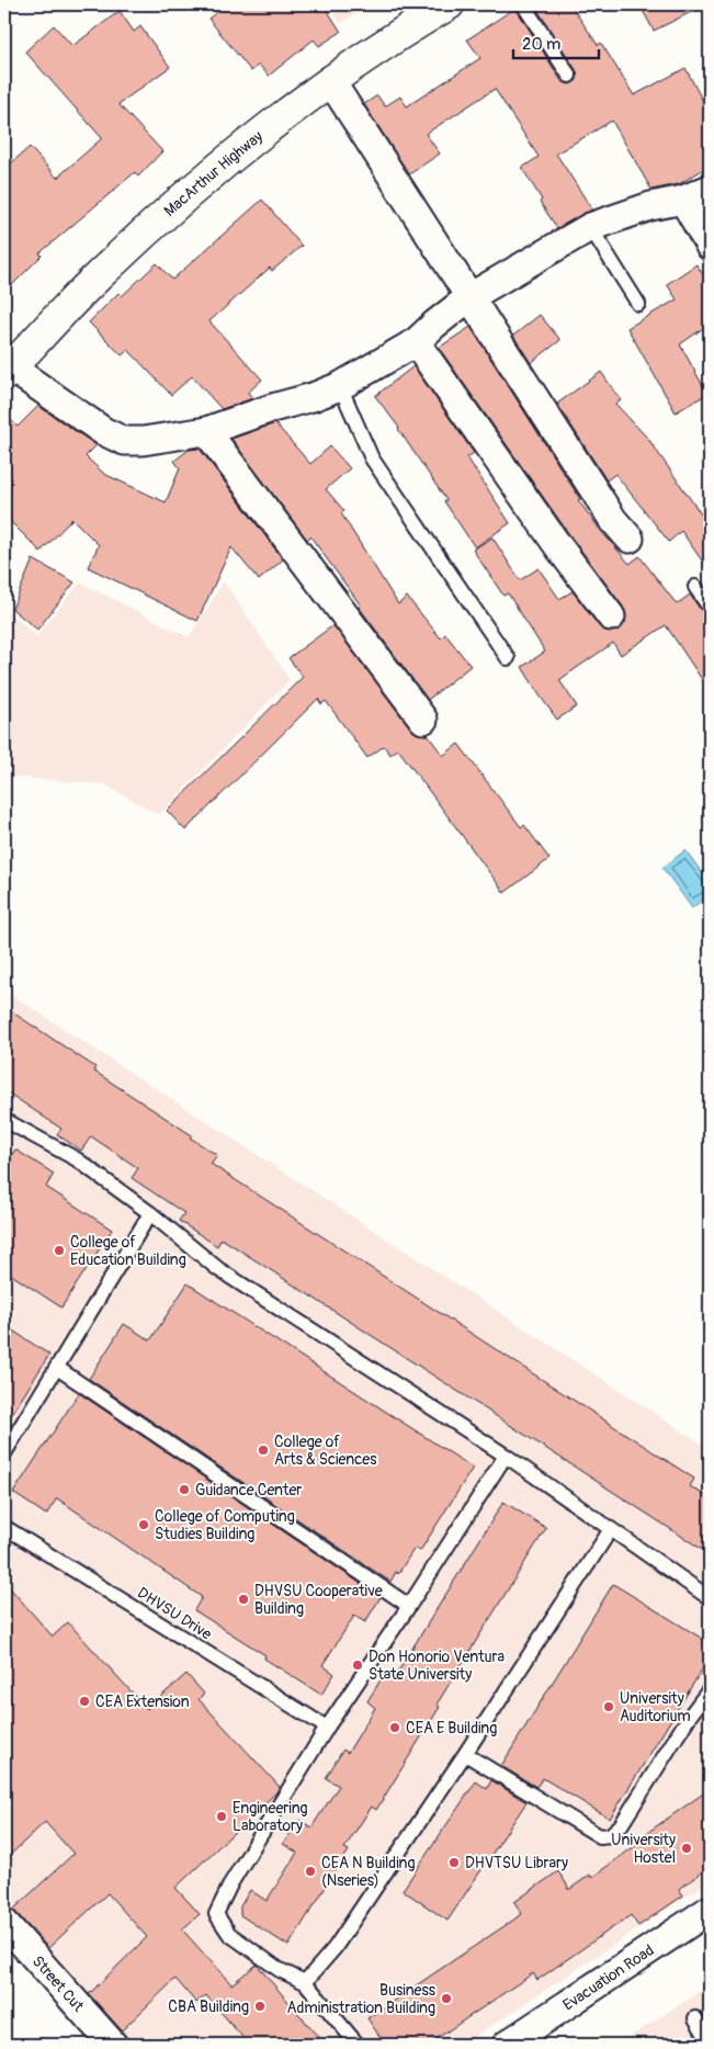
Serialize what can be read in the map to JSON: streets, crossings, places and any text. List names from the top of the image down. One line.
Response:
{"streets":{"main road":["MacArthur Highway"],"street":["Evacuation Road","Street Cut"],"lane":["DHVSU Drive"]},"places":["College of Education Building","College of Arts & Sciences","Guidance Center","College of Computing Studies Building","DHVSU Cooperative Building","Don Honorio Ventura State University","CEA Extension","University Auditorium","CEA E Building","Engineering Laboratory","University Hostel","DHVTSU Library","CEA N Building (Nseries)","Business Administration Building","CBA Building"],"scale_bar":"20 m"}
